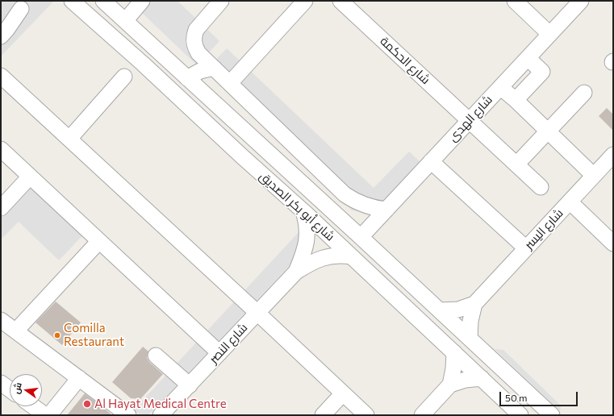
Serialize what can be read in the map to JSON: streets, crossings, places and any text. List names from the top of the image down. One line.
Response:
{"streets":{"street":["شارع الحكمة","شارع الهدى","شارع أبو بكر الصديق","شارع اليسر","شارع النصر"]},"crossings":[["شارع الحكمة","شارع الهدى"],["شارع الهدى","شارع أبو بكر الصديق"],["شارع أبو بكر الصديق","شارع اليسر"],["شارع أبو بكر الصديق","شارع النصر"]],"places":["Comilla Restaurant","Al Hayat Medical Centre"],"scale_bar":"50 m","north":"left"}
